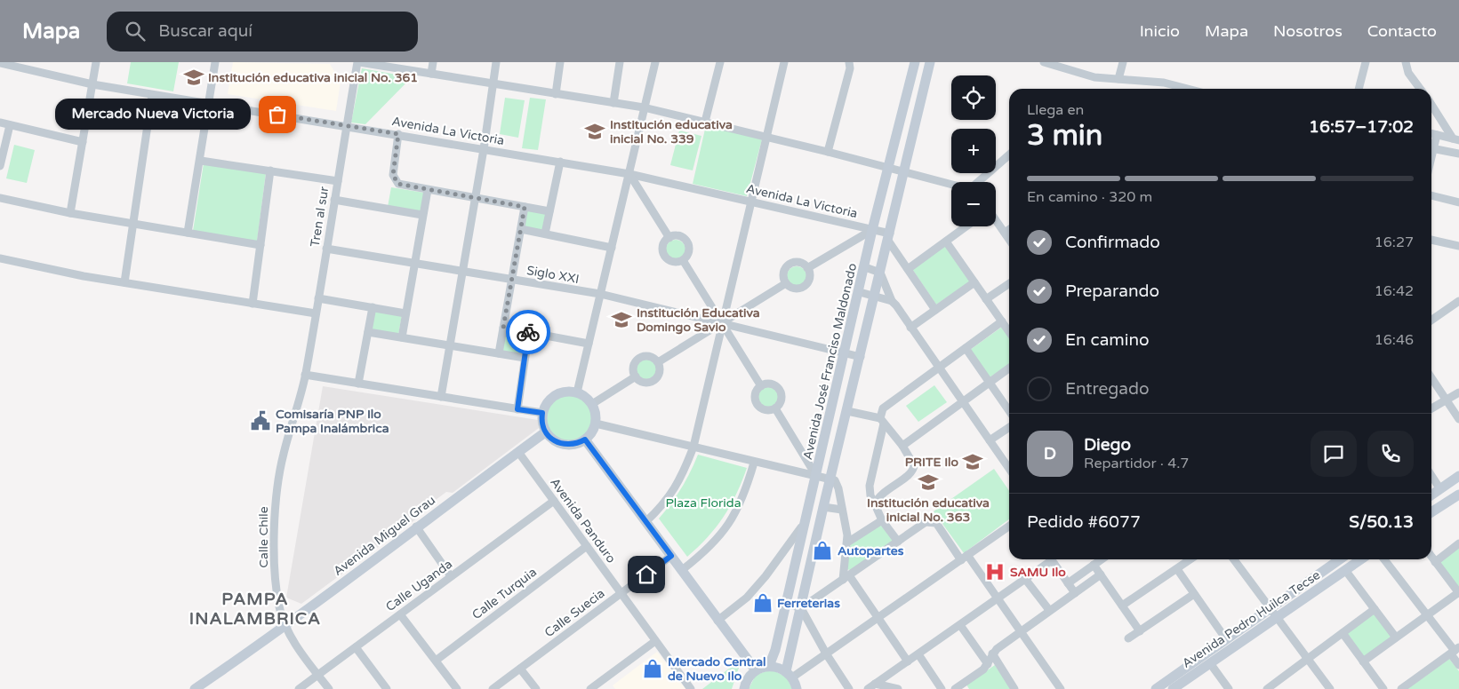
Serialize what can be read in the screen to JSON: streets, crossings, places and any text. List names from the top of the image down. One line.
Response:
{"streets":{"street":["Avenida La Victoria","Tren al sur","Siglo XXI","Avenida José Franciso Maldonado","Avenida Panduro","Avenida Miguel Grau","Calle Chile","Calle Uganda","Calle Turquia","Calle Suecia","Avenida Pedro Huilca Tecse"]},"crossings":[["Avenida La Victoria","Tren al sur"],["Avenida La Victoria","Avenida José Franciso Maldonado"],["Tren al sur","Siglo XXI"],["Tren al sur","Calle Chile"],["Siglo XXI","Avenida José Franciso Maldonado"],["Avenida Panduro","Avenida Miguel Grau"],["Avenida Panduro","Calle Uganda"],["Avenida Panduro","Calle Turquia"],["Avenida Panduro","Calle Suecia"],["Avenida Miguel Grau","Calle Chile"],["Calle Chile","Calle Uganda"]],"districts":["PAMPA INALAMBRICA"],"parks":["Plaza Florida"],"places":{"school or university":["Institución educativa inicial No. 361","Institución educativa inicial No. 339","Institución Educativa Domingo Savio","PRITE Ilo","Institución educativa inicial No. 363"],"other":["Mercado Nueva Victoria"],"public building":["Comisaría PNP Ilo Pampa Inalámbrica"],"shop":["Autopartes","Ferreterias","Mercado Central de Nuevo Ilo"],"hospital":["SAMU Ilo"]},"page":{"header":"Mapa","search":"Buscar aquí","nav":["Inicio","Mapa","Nosotros","Contacto"],"map_buttons":["+","−"],"heading":["3 min","Llega en","16:57–17:02"],"panel":["Diego","Repartidor · 4.7","Pedido #6077","S/50.13"],"bubble":"Mercado Nueva Victoria","bar":"En camino · 320 m","list":[["Confirmado","16:27"],["Preparando","16:42"],["En camino","16:46"],"Entregado"],"round":"D"}}
